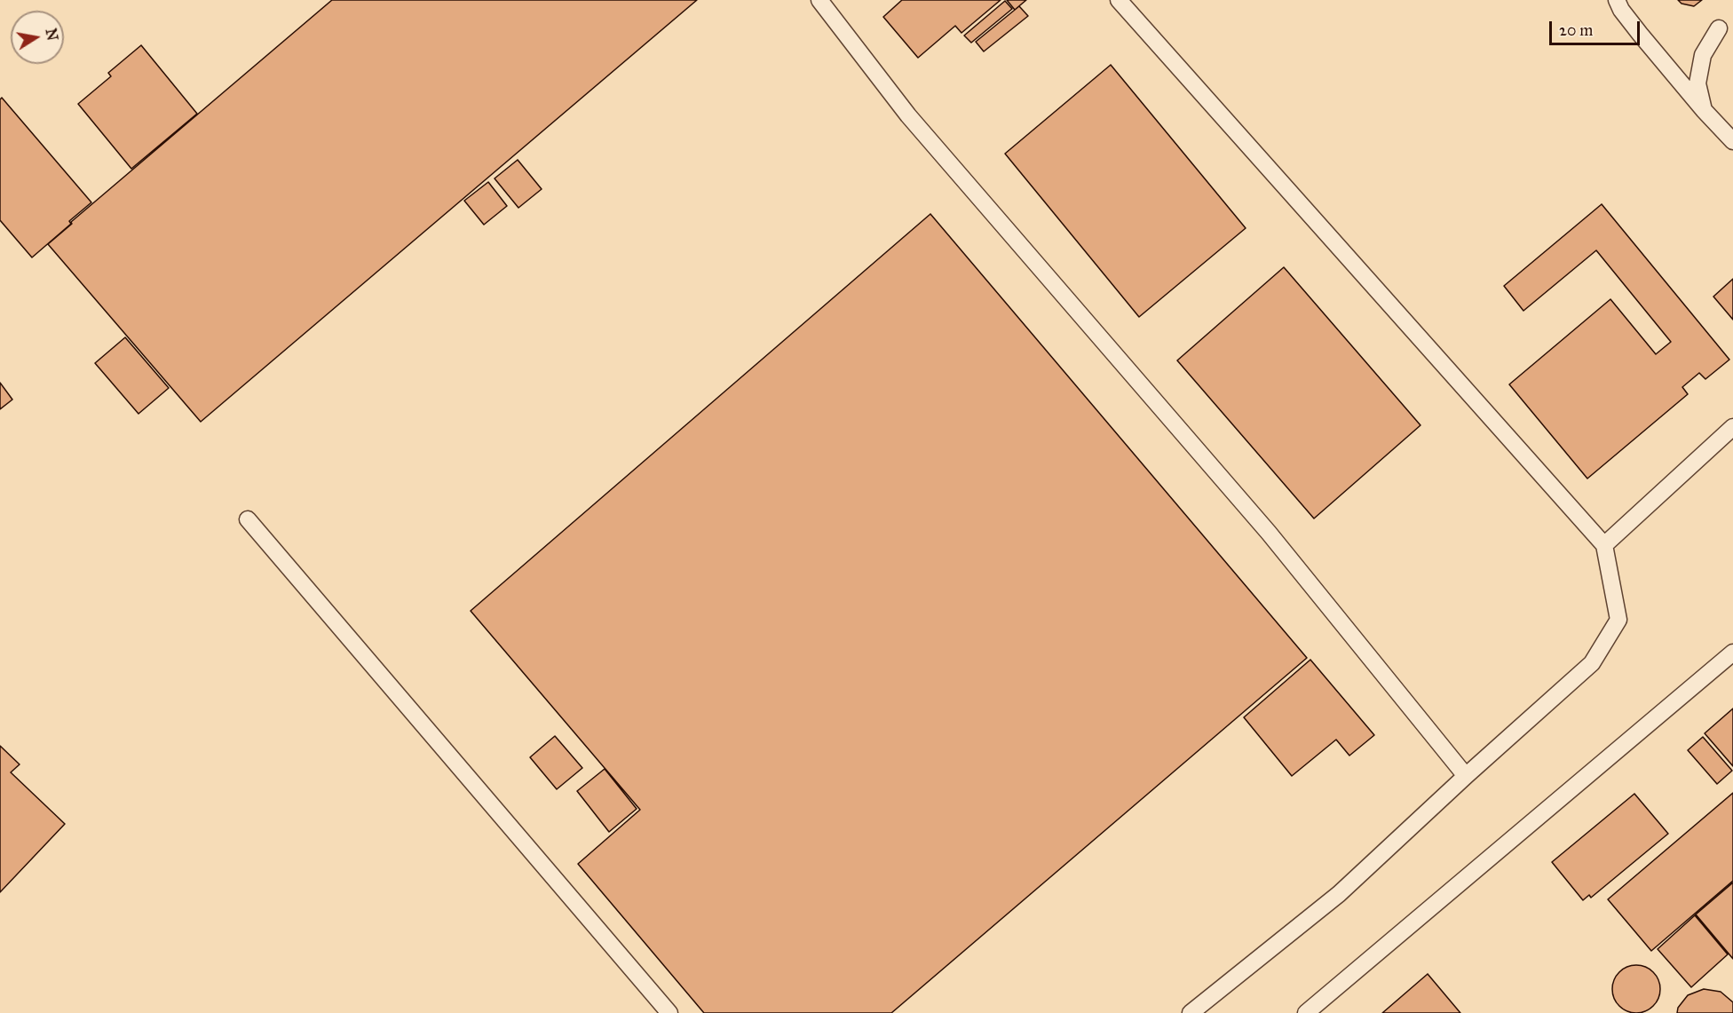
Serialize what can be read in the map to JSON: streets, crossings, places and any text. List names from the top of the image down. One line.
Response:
{"scale_bar":"20 m","north":"right"}
